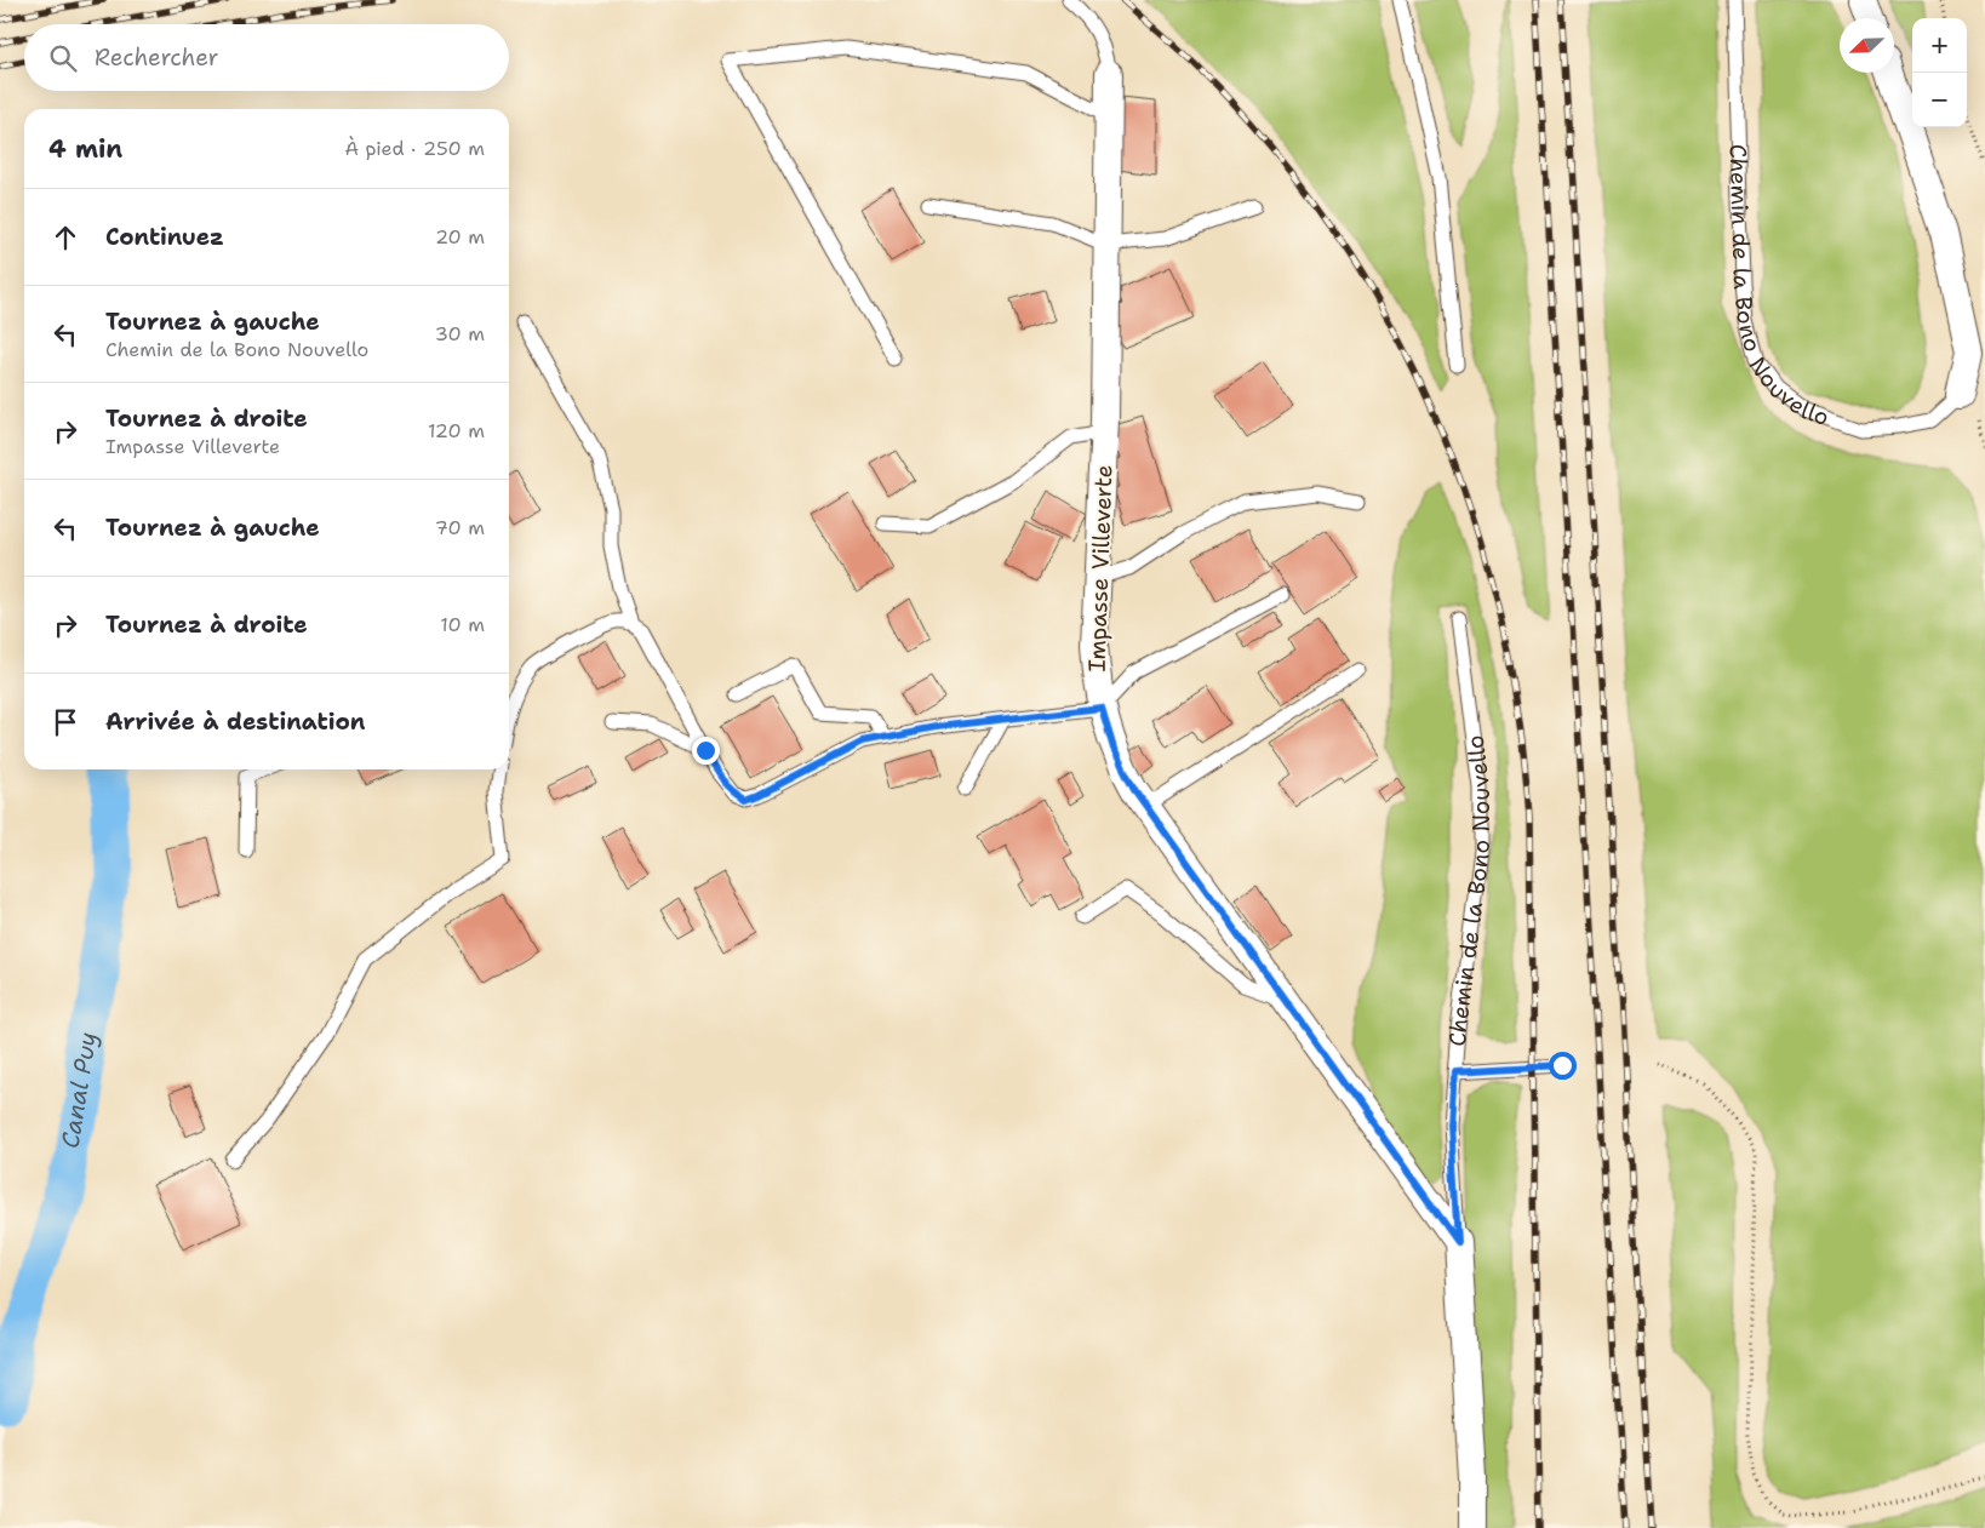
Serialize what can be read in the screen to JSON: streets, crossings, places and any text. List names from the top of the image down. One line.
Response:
{"streets":{"street":["Chemin de la Bono Nouvello","Impasse Villeverte"]},"crossings":[["Chemin de la Bono Nouvello","Impasse Villeverte"]],"water":["Canal Puy"],"north":"bottom left","page":{"map_buttons":["+","−"],"search":"Rechercher","heading":["4 min","À pied · 250 m"],"list":[["Continuez","20 m"],["Tournez à gauche","Chemin de la Bono Nouvello","30 m"],["Tournez à droite","Impasse Villeverte","120 m"],["Tournez à gauche","70 m"],["Tournez à droite","10 m"],"Arrivée à destination"]}}
